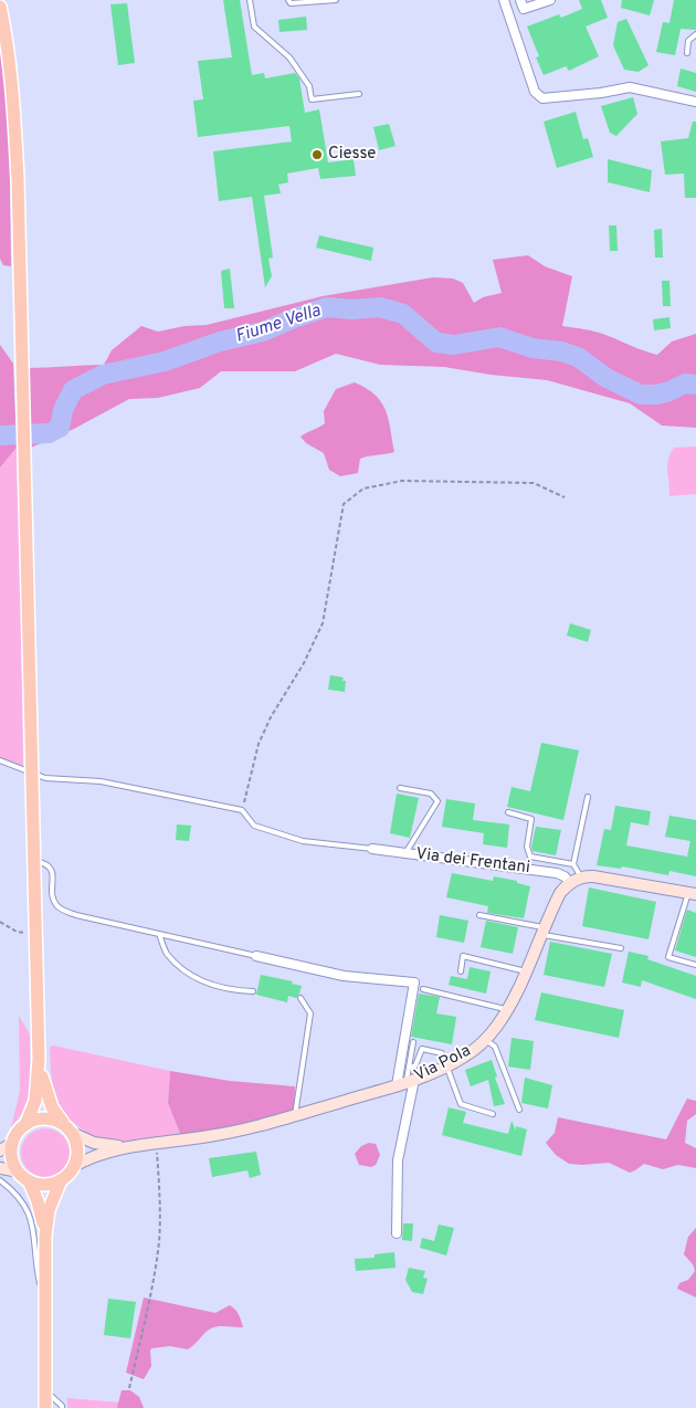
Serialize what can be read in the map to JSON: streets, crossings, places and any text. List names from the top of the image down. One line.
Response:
{"streets":{"street":["Via dei Frentani","Via Pola"]},"crossings":[["Via dei Frentani","Via Pola"]],"water":["Fiume Vella"],"places":["Ciesse"]}
